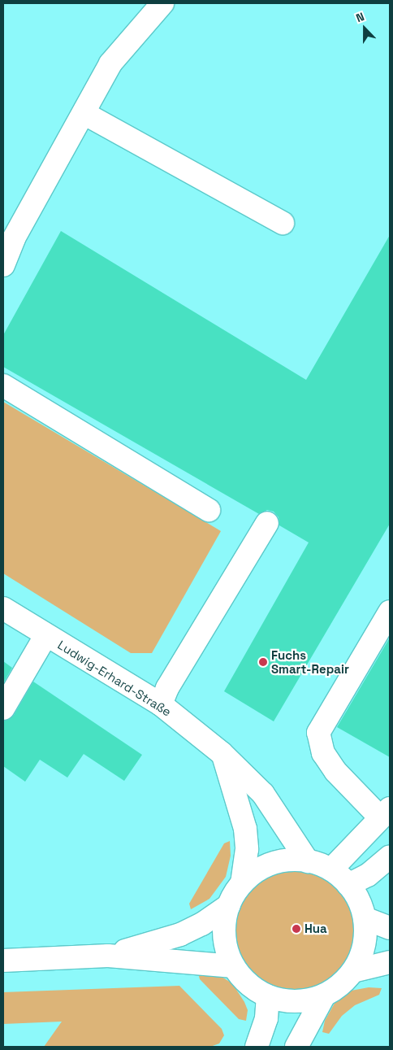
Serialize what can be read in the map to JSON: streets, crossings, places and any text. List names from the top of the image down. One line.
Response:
{"streets":{"street":["Ludwig-Erhard-Straße"]},"places":["Fuchs Smart-Repair","Hua"],"north":"top"}
